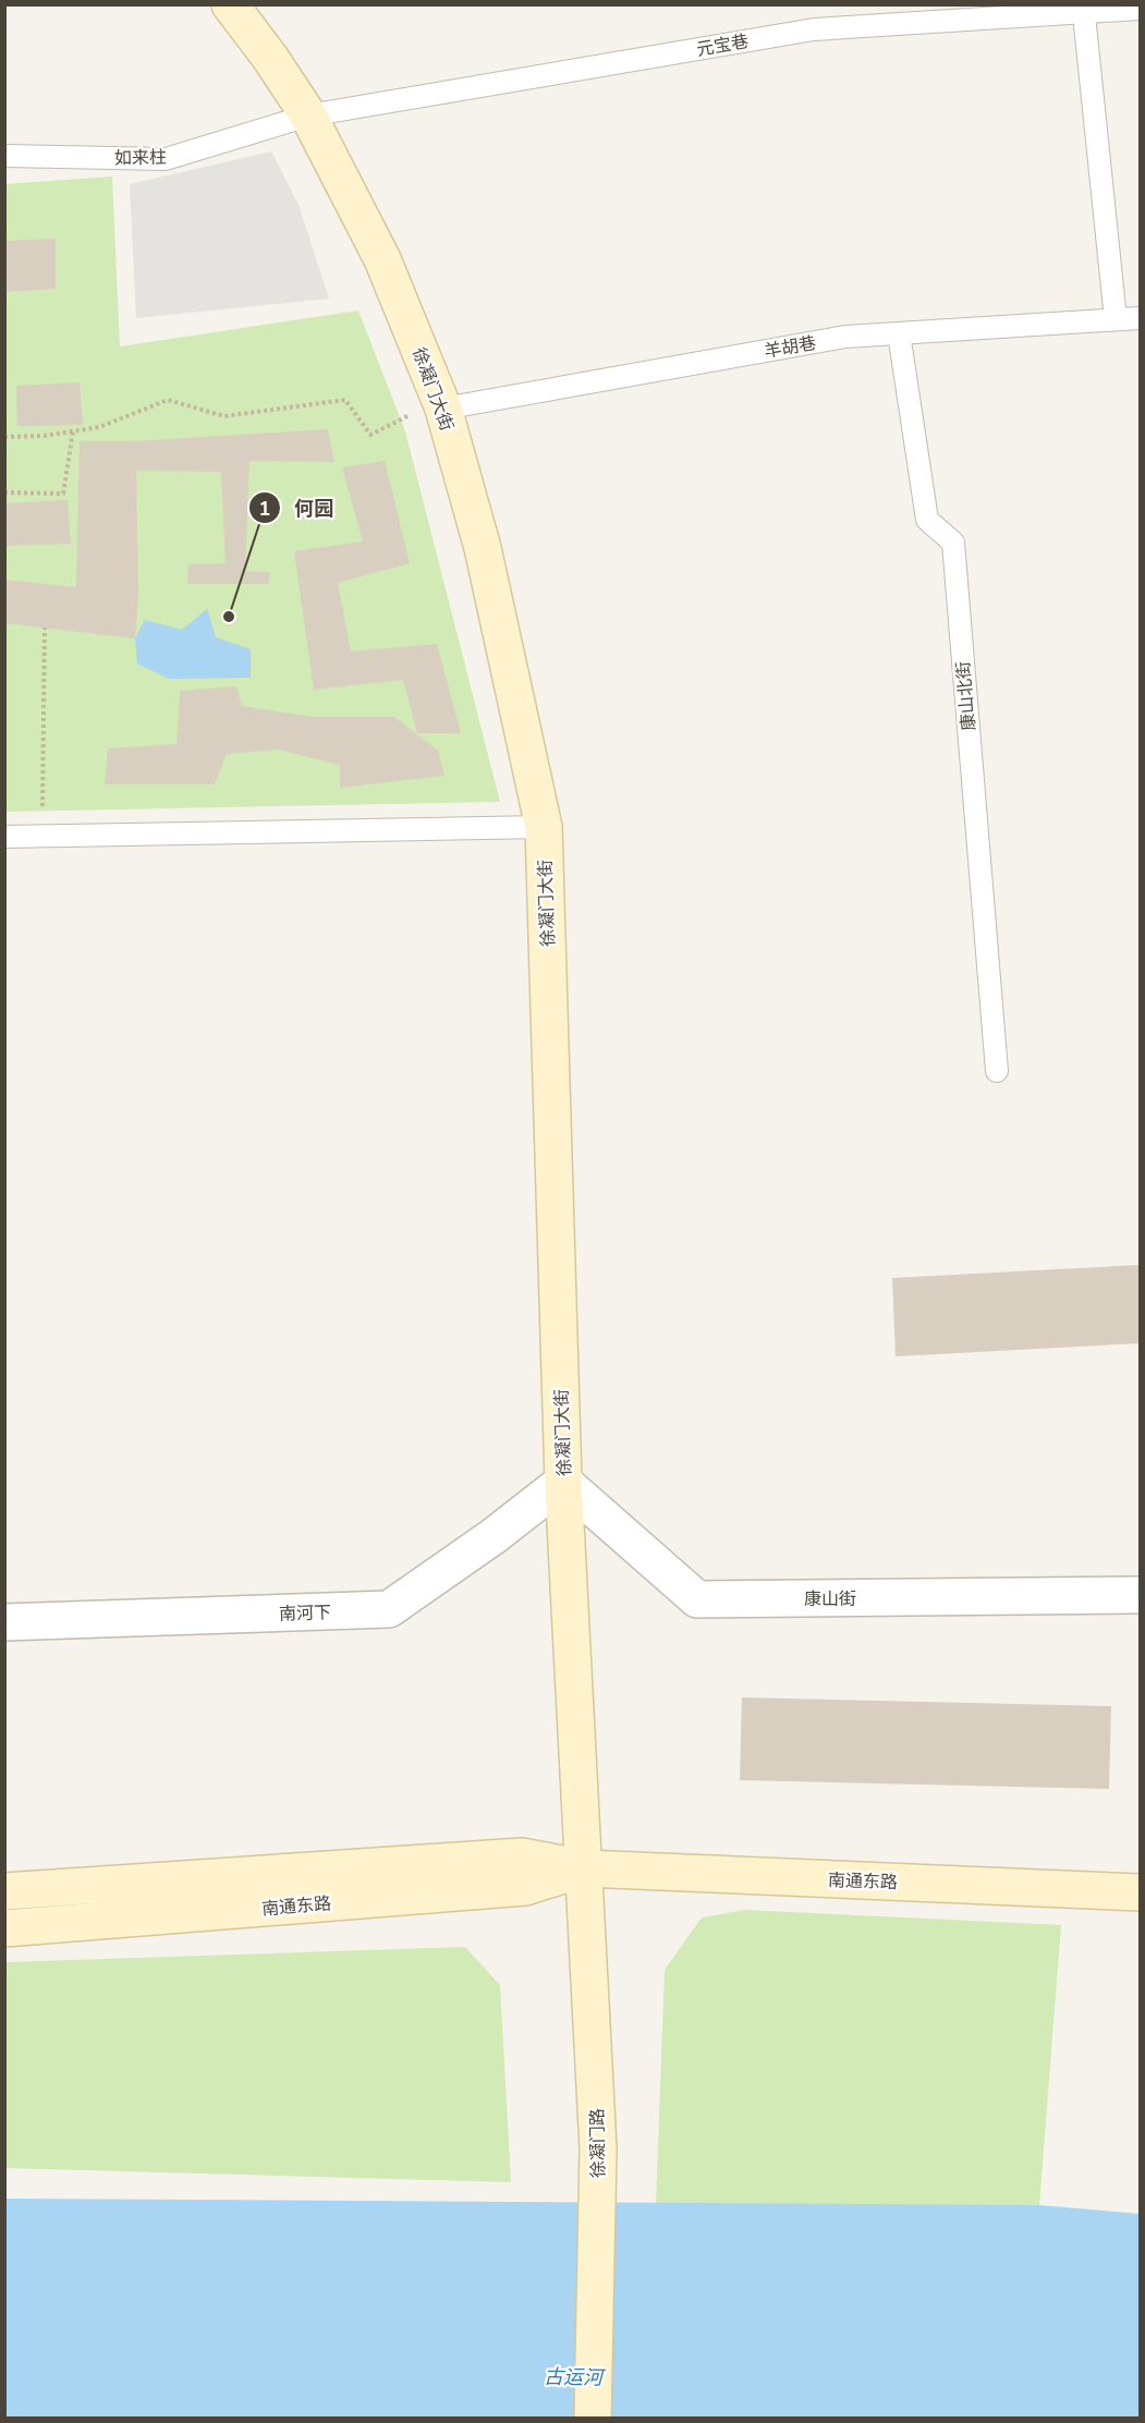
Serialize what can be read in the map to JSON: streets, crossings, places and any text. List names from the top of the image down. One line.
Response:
{"streets":{"street":["徐凝门大街","康山街","南河下","南通东路","徐凝门路"],"lane":["元宝巷","如来柱","羊胡巷","康山北街"]},"crossings":[["元宝巷","如来柱"],["元宝巷","徐凝门大街"],["如来柱","徐凝门大街"],["羊胡巷","徐凝门大街"],["羊胡巷","康山北街"],["徐凝门大街","康山街"],["徐凝门大街","南河下"],["徐凝门大街","南通东路"],["徐凝门大街","徐凝门路"],["康山街","南河下"],["南通东路","徐凝门路"]],"water":["古运河"],"places":["何园"]}
